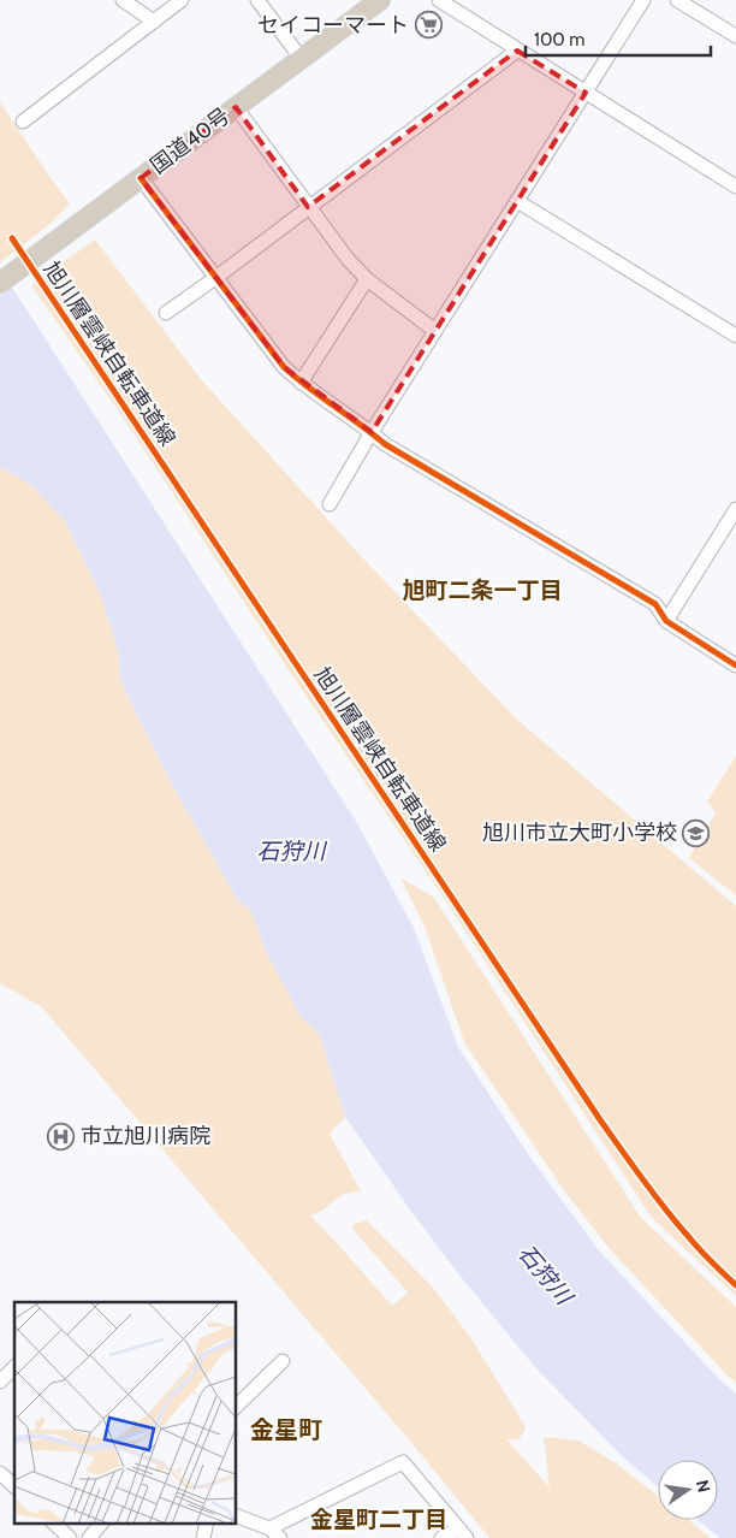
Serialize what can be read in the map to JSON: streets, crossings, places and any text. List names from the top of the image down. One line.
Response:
{"streets":{"highway":["国道40号"],"cycle path":["旭川層雲峡自転車道線"]},"districts":["旭町二条一丁目","金星町","金星町二丁目"],"water":["石狩川"],"places":{"supermarket":["セイコーマート"],"school or university":["旭川市立大町小学校"],"hospital":["市立旭川病院"]},"scale_bar":"100 m","north":"right"}
